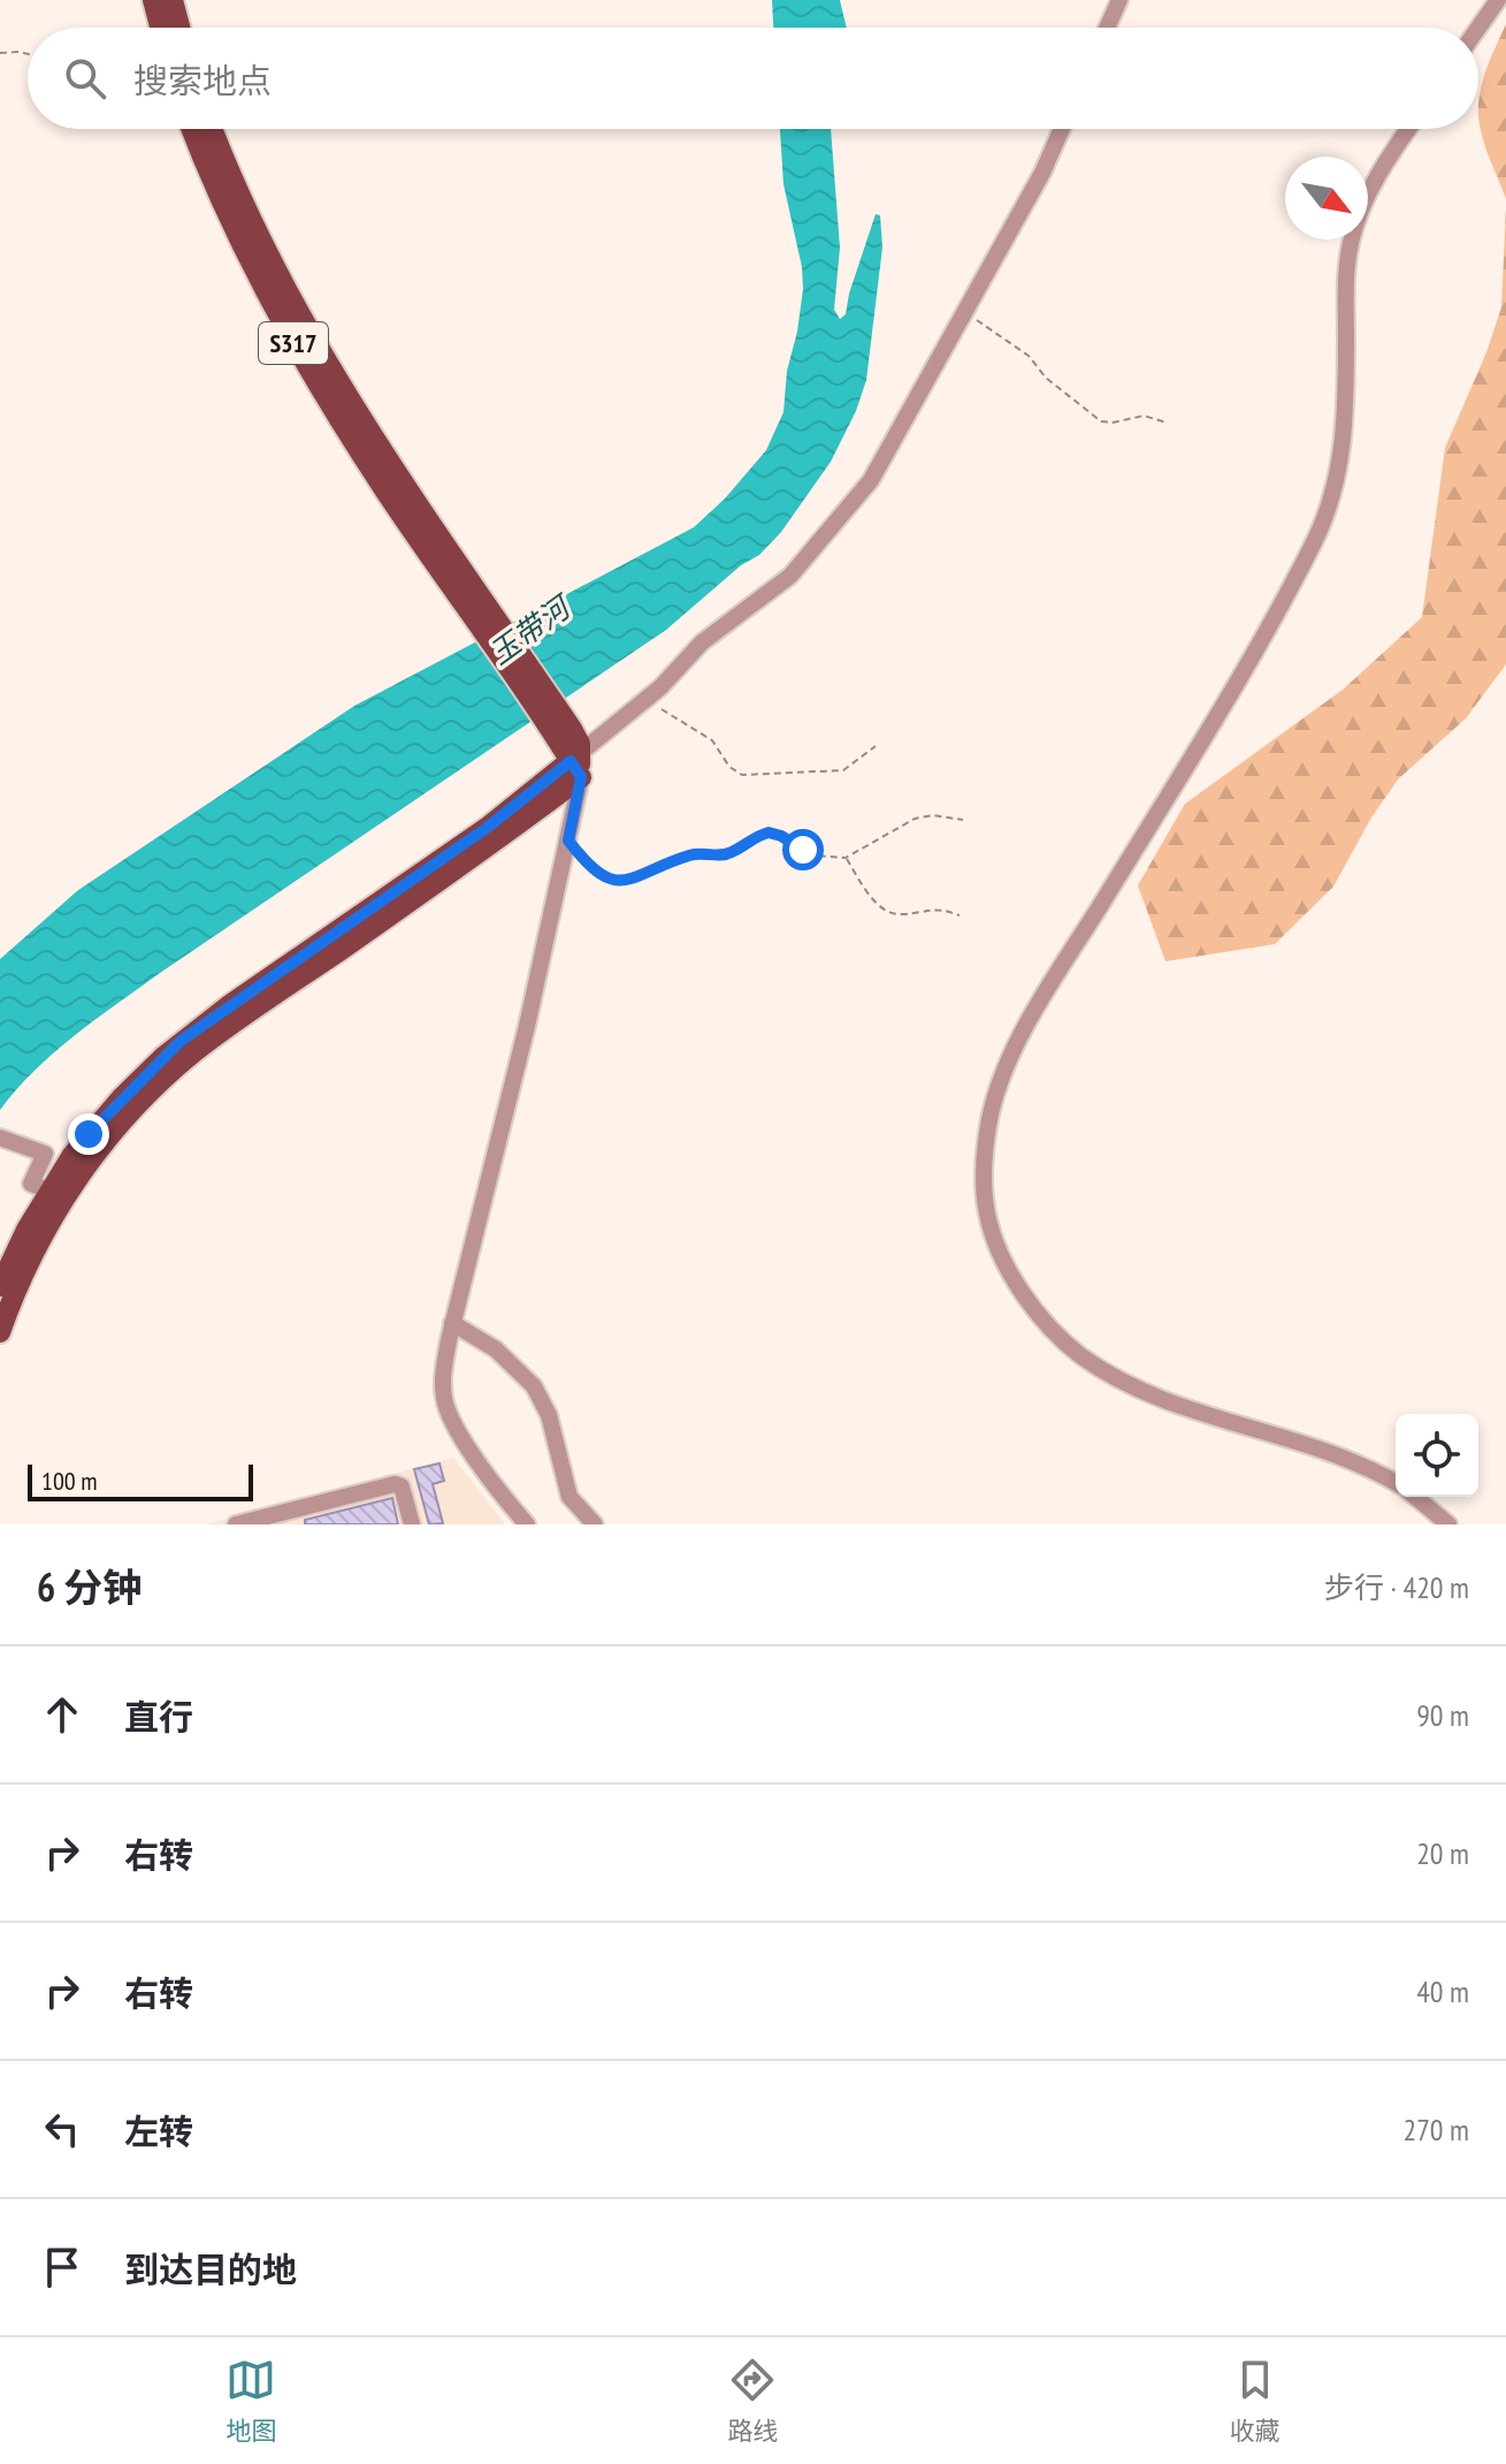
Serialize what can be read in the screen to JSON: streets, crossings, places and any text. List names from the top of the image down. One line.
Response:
{"streets":{"main road":["S317"]},"water":["玉带河"],"scale_bar":"100 m","north":"bottom right","page":{"search":"搜索地点","scale":"100 m","heading":["6 分钟","步行 · 420 m"],"list":[["直行","90 m"],["右转","20 m"],["右转","40 m"],["左转","270 m"],"到达目的地"],"nav":["地图","路线","收藏"]}}
